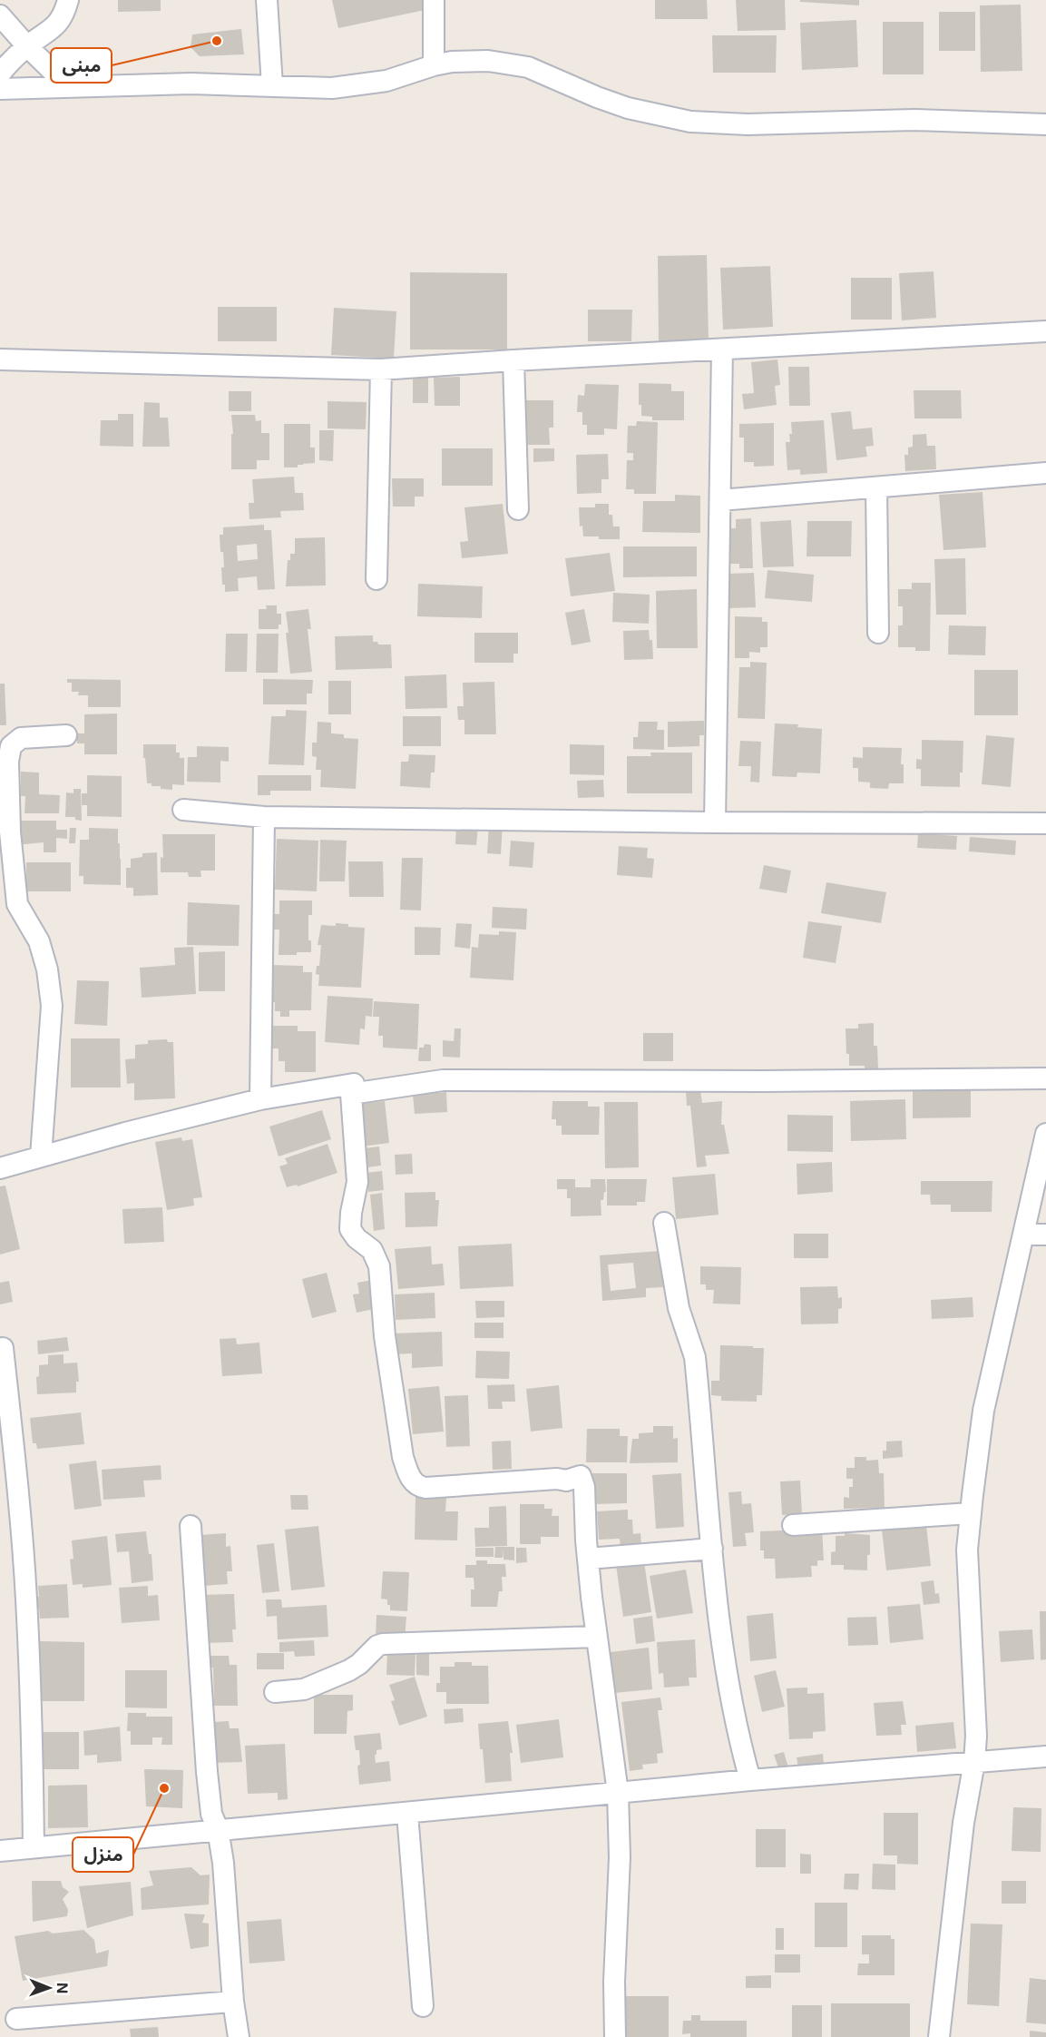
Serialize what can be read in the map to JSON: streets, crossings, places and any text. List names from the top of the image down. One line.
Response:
{"places":["مبنى","منزل"],"north":"right"}
